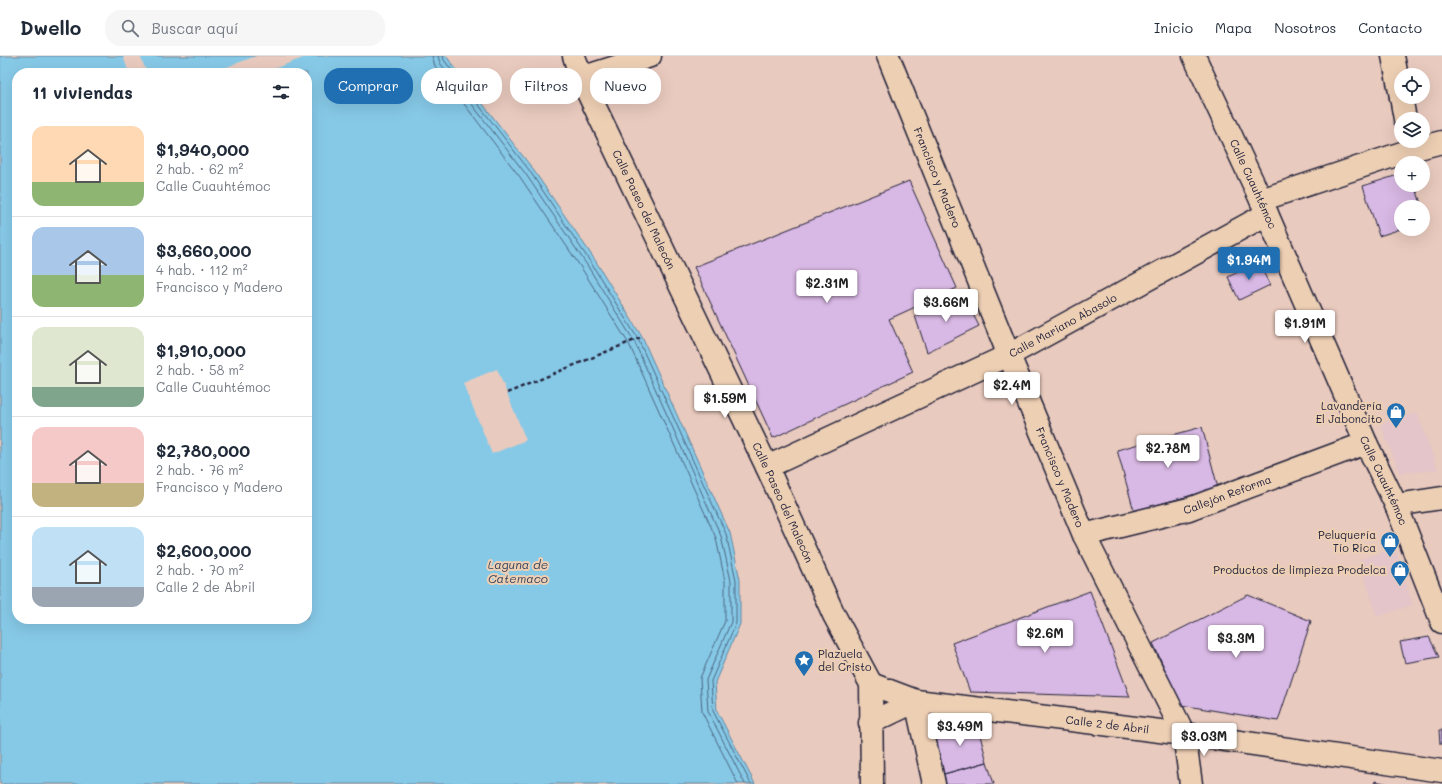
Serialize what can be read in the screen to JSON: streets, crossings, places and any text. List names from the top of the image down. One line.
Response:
{"streets":{"street":["Francisco y Madero","Calle Cuauhtémoc","Calle Paseo del Malecón","Calle Mariano Abasolo","Callejón Reforma","Calle 2 de Abril"]},"crossings":[["Francisco y Madero","Calle Mariano Abasolo"],["Francisco y Madero","Callejón Reforma"],["Francisco y Madero","Calle 2 de Abril"],["Calle Cuauhtémoc","Calle Mariano Abasolo"],["Calle Cuauhtémoc","Callejón Reforma"],["Calle Paseo del Malecón","Calle Mariano Abasolo"],["Calle Paseo del Malecón","Calle 2 de Abril"]],"water":["Laguna de Catemaco"],"places":{"shop":["Lavandería El Jaboncito","Peluquería Tío Rica","Productos de limpieza Prodelca"],"place":["Plazuela del Cristo"]},"page":{"header":"Dwello","search":"Buscar aquí","nav":["Inicio","Mapa","Nosotros","Contacto"],"map_buttons":["+","−"],"chip":["Comprar","Alquilar","Filtros","Nuevo"],"heading":"11 viviendas","list":[{"name":"$1,940,000","note":"2 hab. · 62 m² · Calle Cuauhtémoc"},{"name":"$3,660,000","note":"4 hab. · 112 m² · Francisco y Madero"},{"name":"$1,910,000","note":"2 hab. · 58 m² · Calle Cuauhtémoc"},{"name":"$2,780,000","note":"2 hab. · 76 m² · Francisco y Madero"},{"name":"$2,600,000","note":"2 hab. · 70 m² · Calle 2 de Abril"}],"price":["$1.94M","$2.31M","$3.66M","$1.91M","$2.4M","$1.59M","$2.78M","$2.6M","$3.3M","$3.49M","$3.03M"]}}
